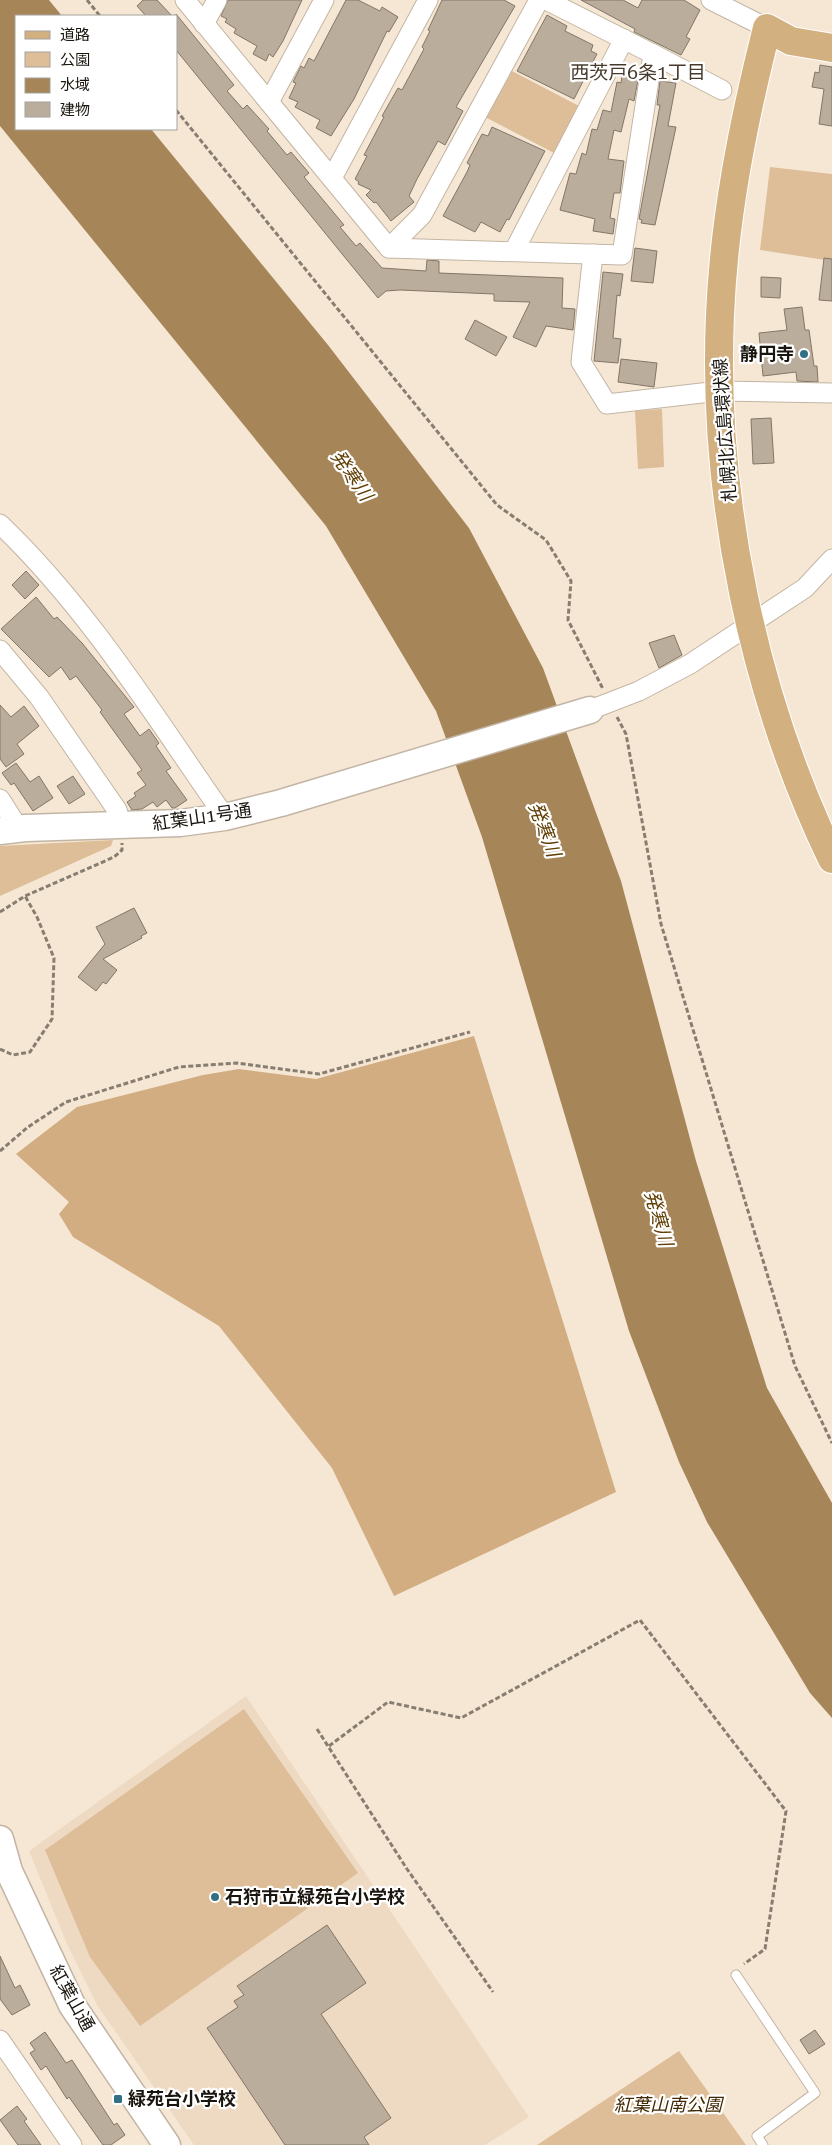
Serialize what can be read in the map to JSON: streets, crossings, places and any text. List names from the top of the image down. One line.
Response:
{"streets":{"main road":["札幌北広島環状線"],"street":["紅葉山1号通","紅葉山通"]},"districts":["西茨戸6条1丁目"],"water":["発寒川"],"parks":["紅葉山南公園"],"places":{"other":["静円寺","石狩市立緑苑台小学校"],"transit":["緑苑台小学校"]},"legend":["道路","公園","水域","建物"]}
